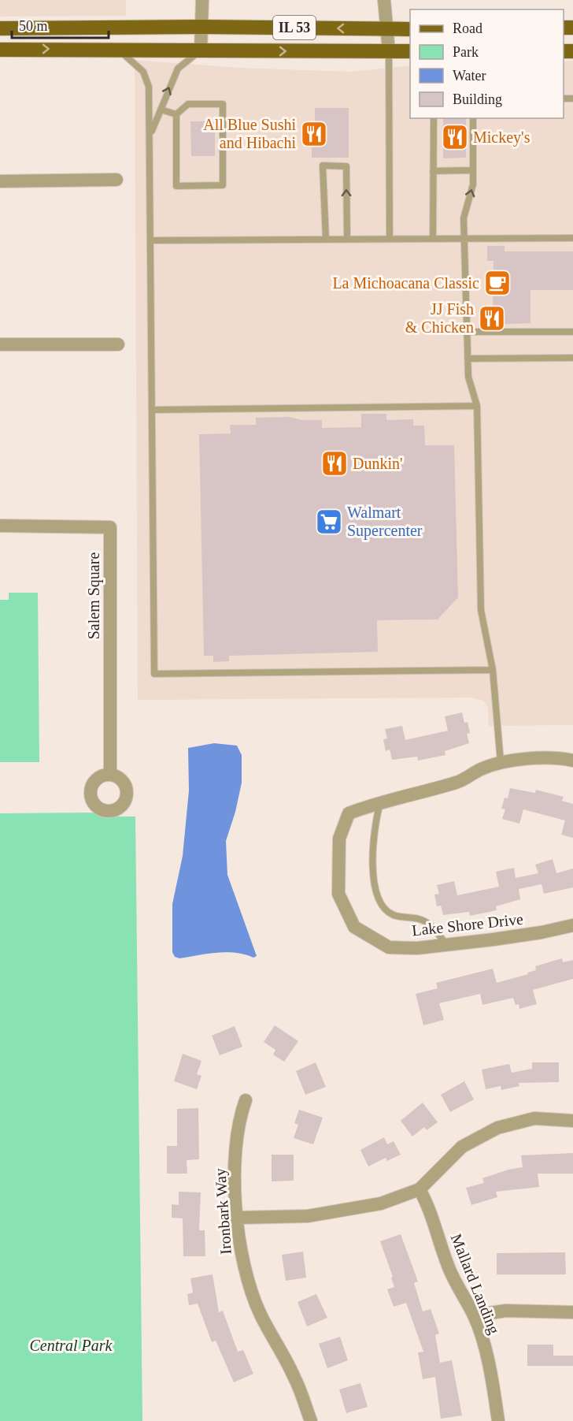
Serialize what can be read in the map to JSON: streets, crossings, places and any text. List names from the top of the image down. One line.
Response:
{"streets":{"main road":["IL 53"],"street":["Salem Square","Lake Shore Drive","Ironbark Way","Mallard Landing"]},"parks":["Central Park"],"places":{"restaurant":["All Blue Sushi and Hibachi","Mickey's","JJ Fish & Chicken","Dunkin'"],"cafe":["La Michoacana Classic"],"supermarket":["Walmart Supercenter"]},"legend":["Road","Park","Water","Building"],"scale_bar":"50 m"}
